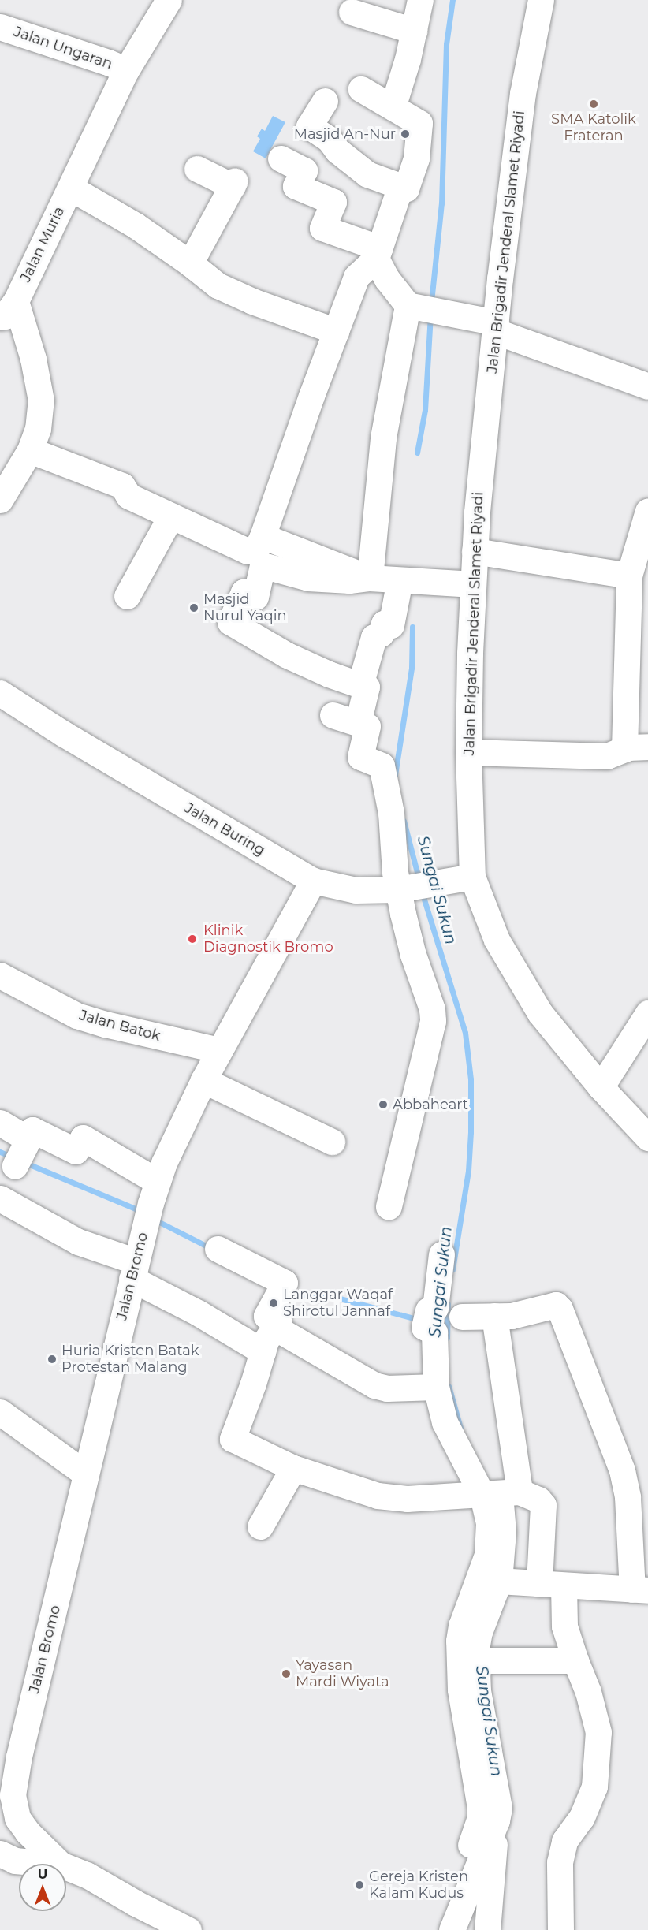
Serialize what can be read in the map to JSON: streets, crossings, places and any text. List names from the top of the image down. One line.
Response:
{"streets":{"street":["Jalan Ungaran","Jalan Brigadir Jenderal Slamet Riyadi","Jalan Muria","Jalan Buring","Jalan Batok","Jalan Bromo"]},"crossings":[["Jalan Ungaran","Jalan Muria"],["Jalan Brigadir Jenderal Slamet Riyadi","Jalan Buring"],["Jalan Buring","Jalan Bromo"],["Jalan Batok","Jalan Bromo"]],"water":["Sungai Sukun"],"places":["SMA Katolik Frateran","Masjid An-Nur","Masjid Nurul Yaqin","Klinik Diagnostik Bromo","Abbaheart","Langgar Waqaf Shirotul Jannaf","Huria Kristen Batak Protestan Malang","Yayasan Mardi Wiyata","Gereja Kristen Kalam Kudus"],"north":"top"}
